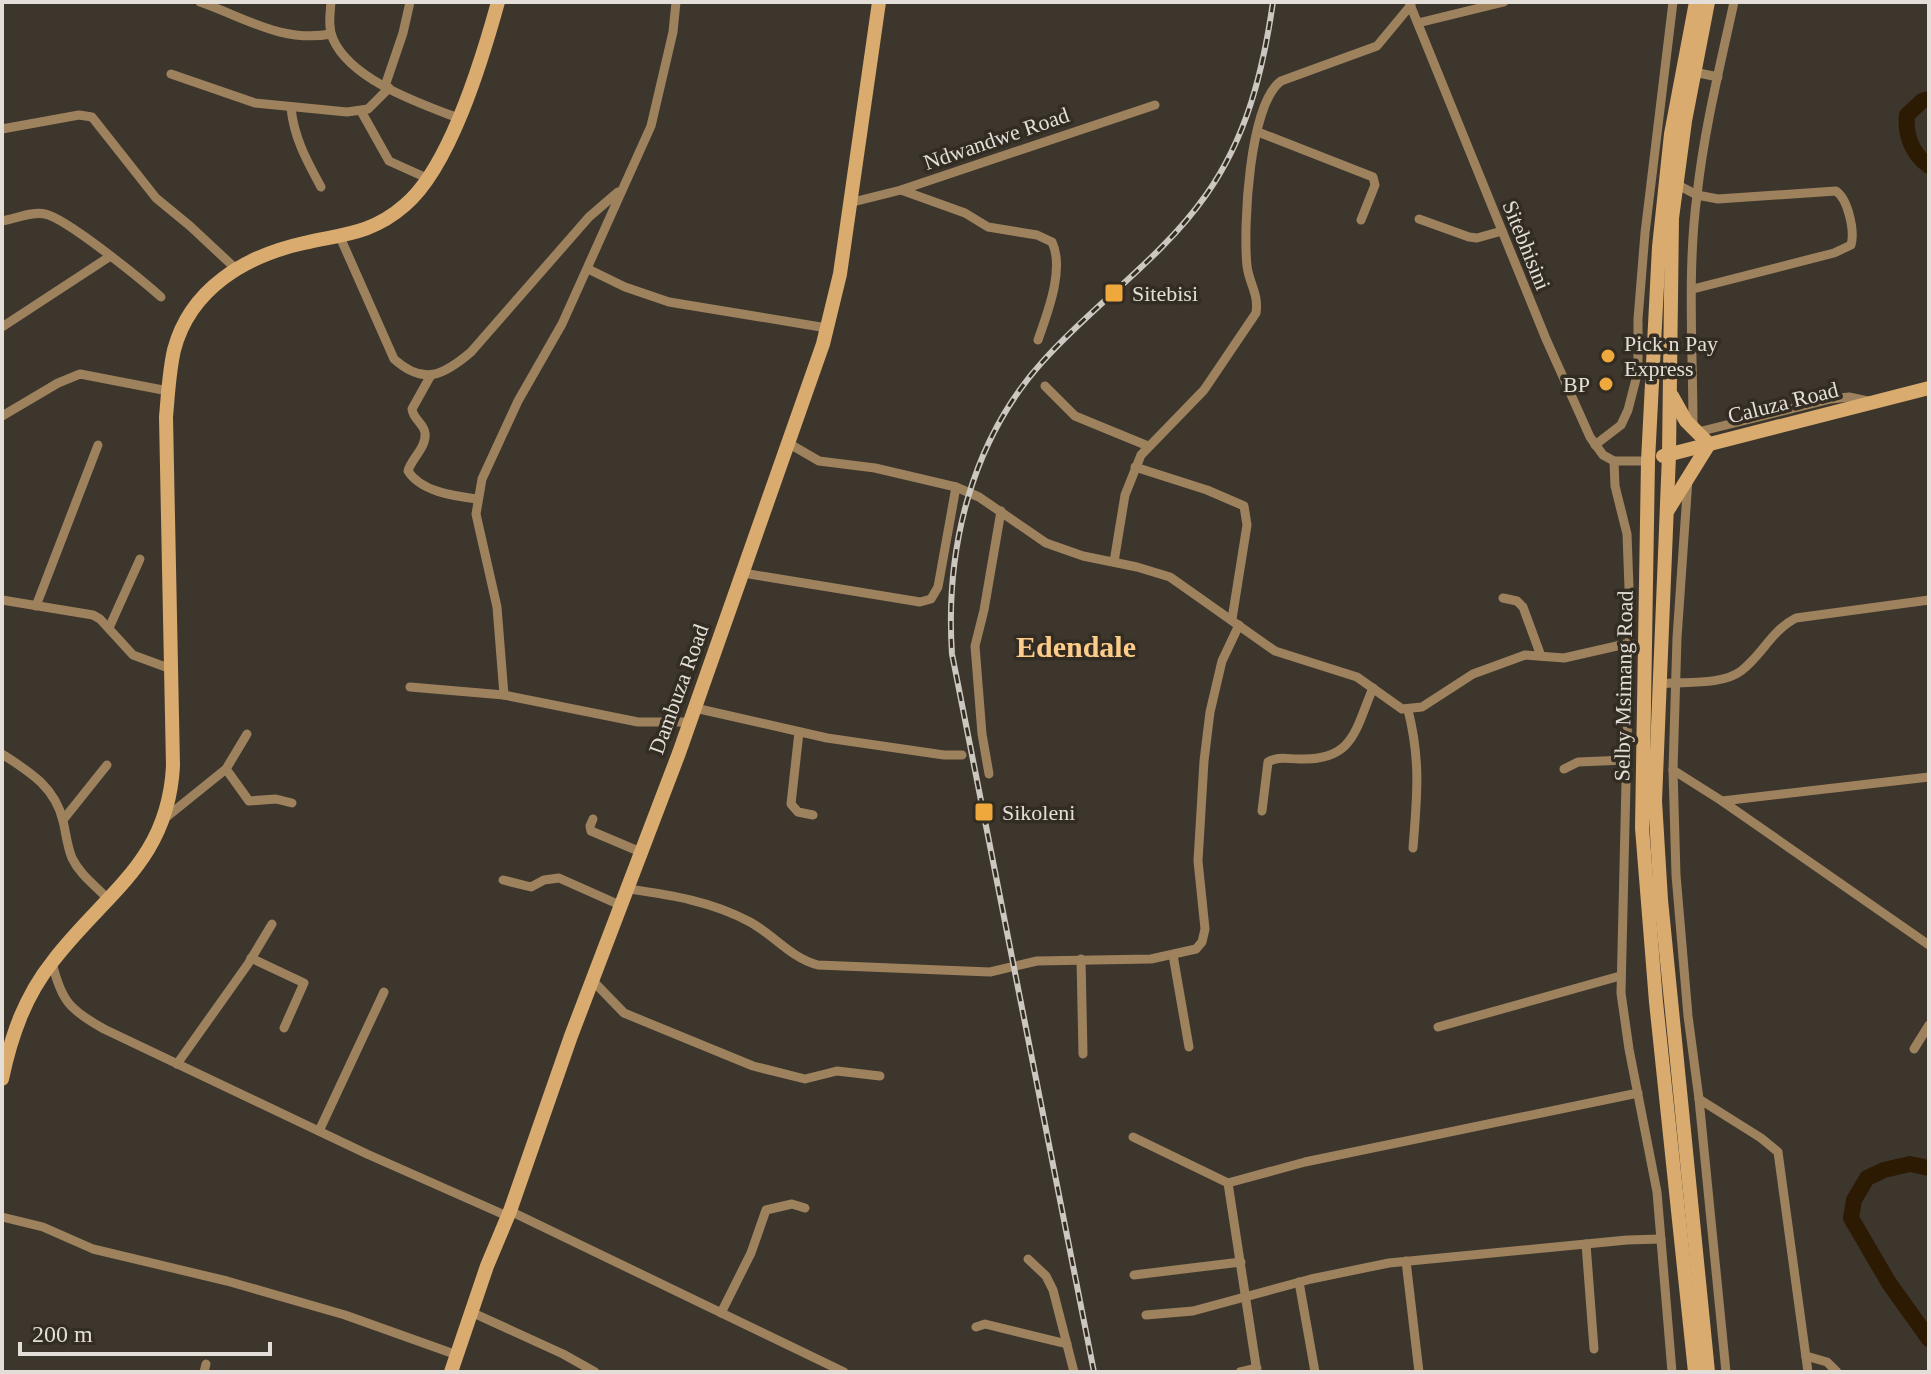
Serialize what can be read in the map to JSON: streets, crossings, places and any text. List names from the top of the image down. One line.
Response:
{"streets":{"street":["Ndwandwe Road","Sitebhisini","Caluza Road","Selby Msimang Road","Dambuza Road"]},"crossings":[["Ndwandwe Road","Dambuza Road"],["Caluza Road","Selby Msimang Road"]],"districts":["Edendale"],"places":{"transit":["Sitebisi","Sikoleni"],"other":["Pick n Pay Express","BP"]},"scale_bar":"200 m"}
